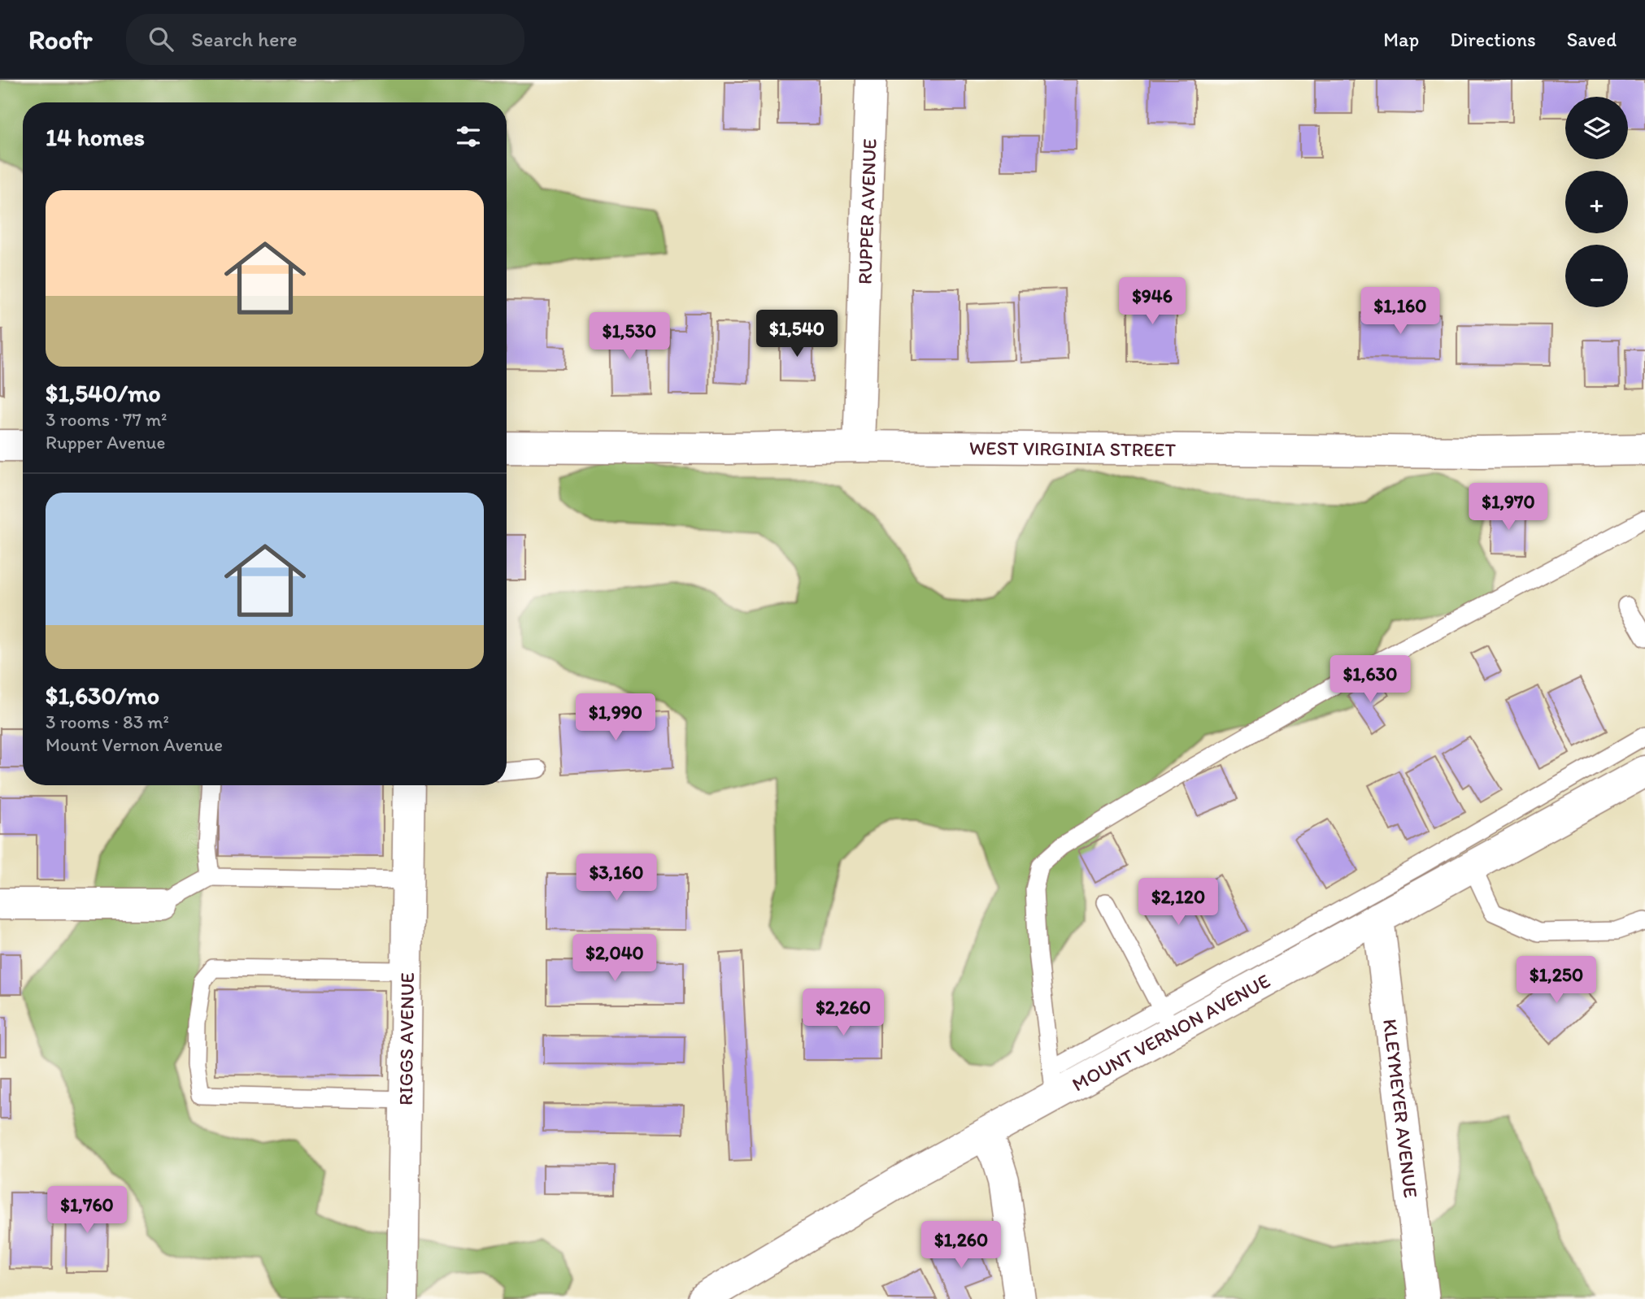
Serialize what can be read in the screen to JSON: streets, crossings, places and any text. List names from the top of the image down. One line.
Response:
{"streets":{"street":["RUPPER AVENUE","WEST VIRGINIA STREET","MOUNT VERNON AVENUE","RIGGS AVENUE","KLEYMEYER AVENUE"]},"crossings":[["RUPPER AVENUE","WEST VIRGINIA STREET"],["MOUNT VERNON AVENUE","KLEYMEYER AVENUE"]],"page":{"header":"Roofr","search":"Search here","nav":["Map","Directions","Saved"],"map_buttons":["+","−"],"heading":"14 homes","list":[{"name":"$1,540/mo","note":"3 rooms · 77 m² · Rupper Avenue"},{"name":"$1,630/mo","note":"3 rooms · 83 m² · Mount Vernon Avenue"}],"price":["$946","$1,160","$1,540","$1,530","$1,970","$1,630","$1,990","$3,160","$2,120","$2,040","$1,250","$2,260","$1,760","$1,260"]}}
